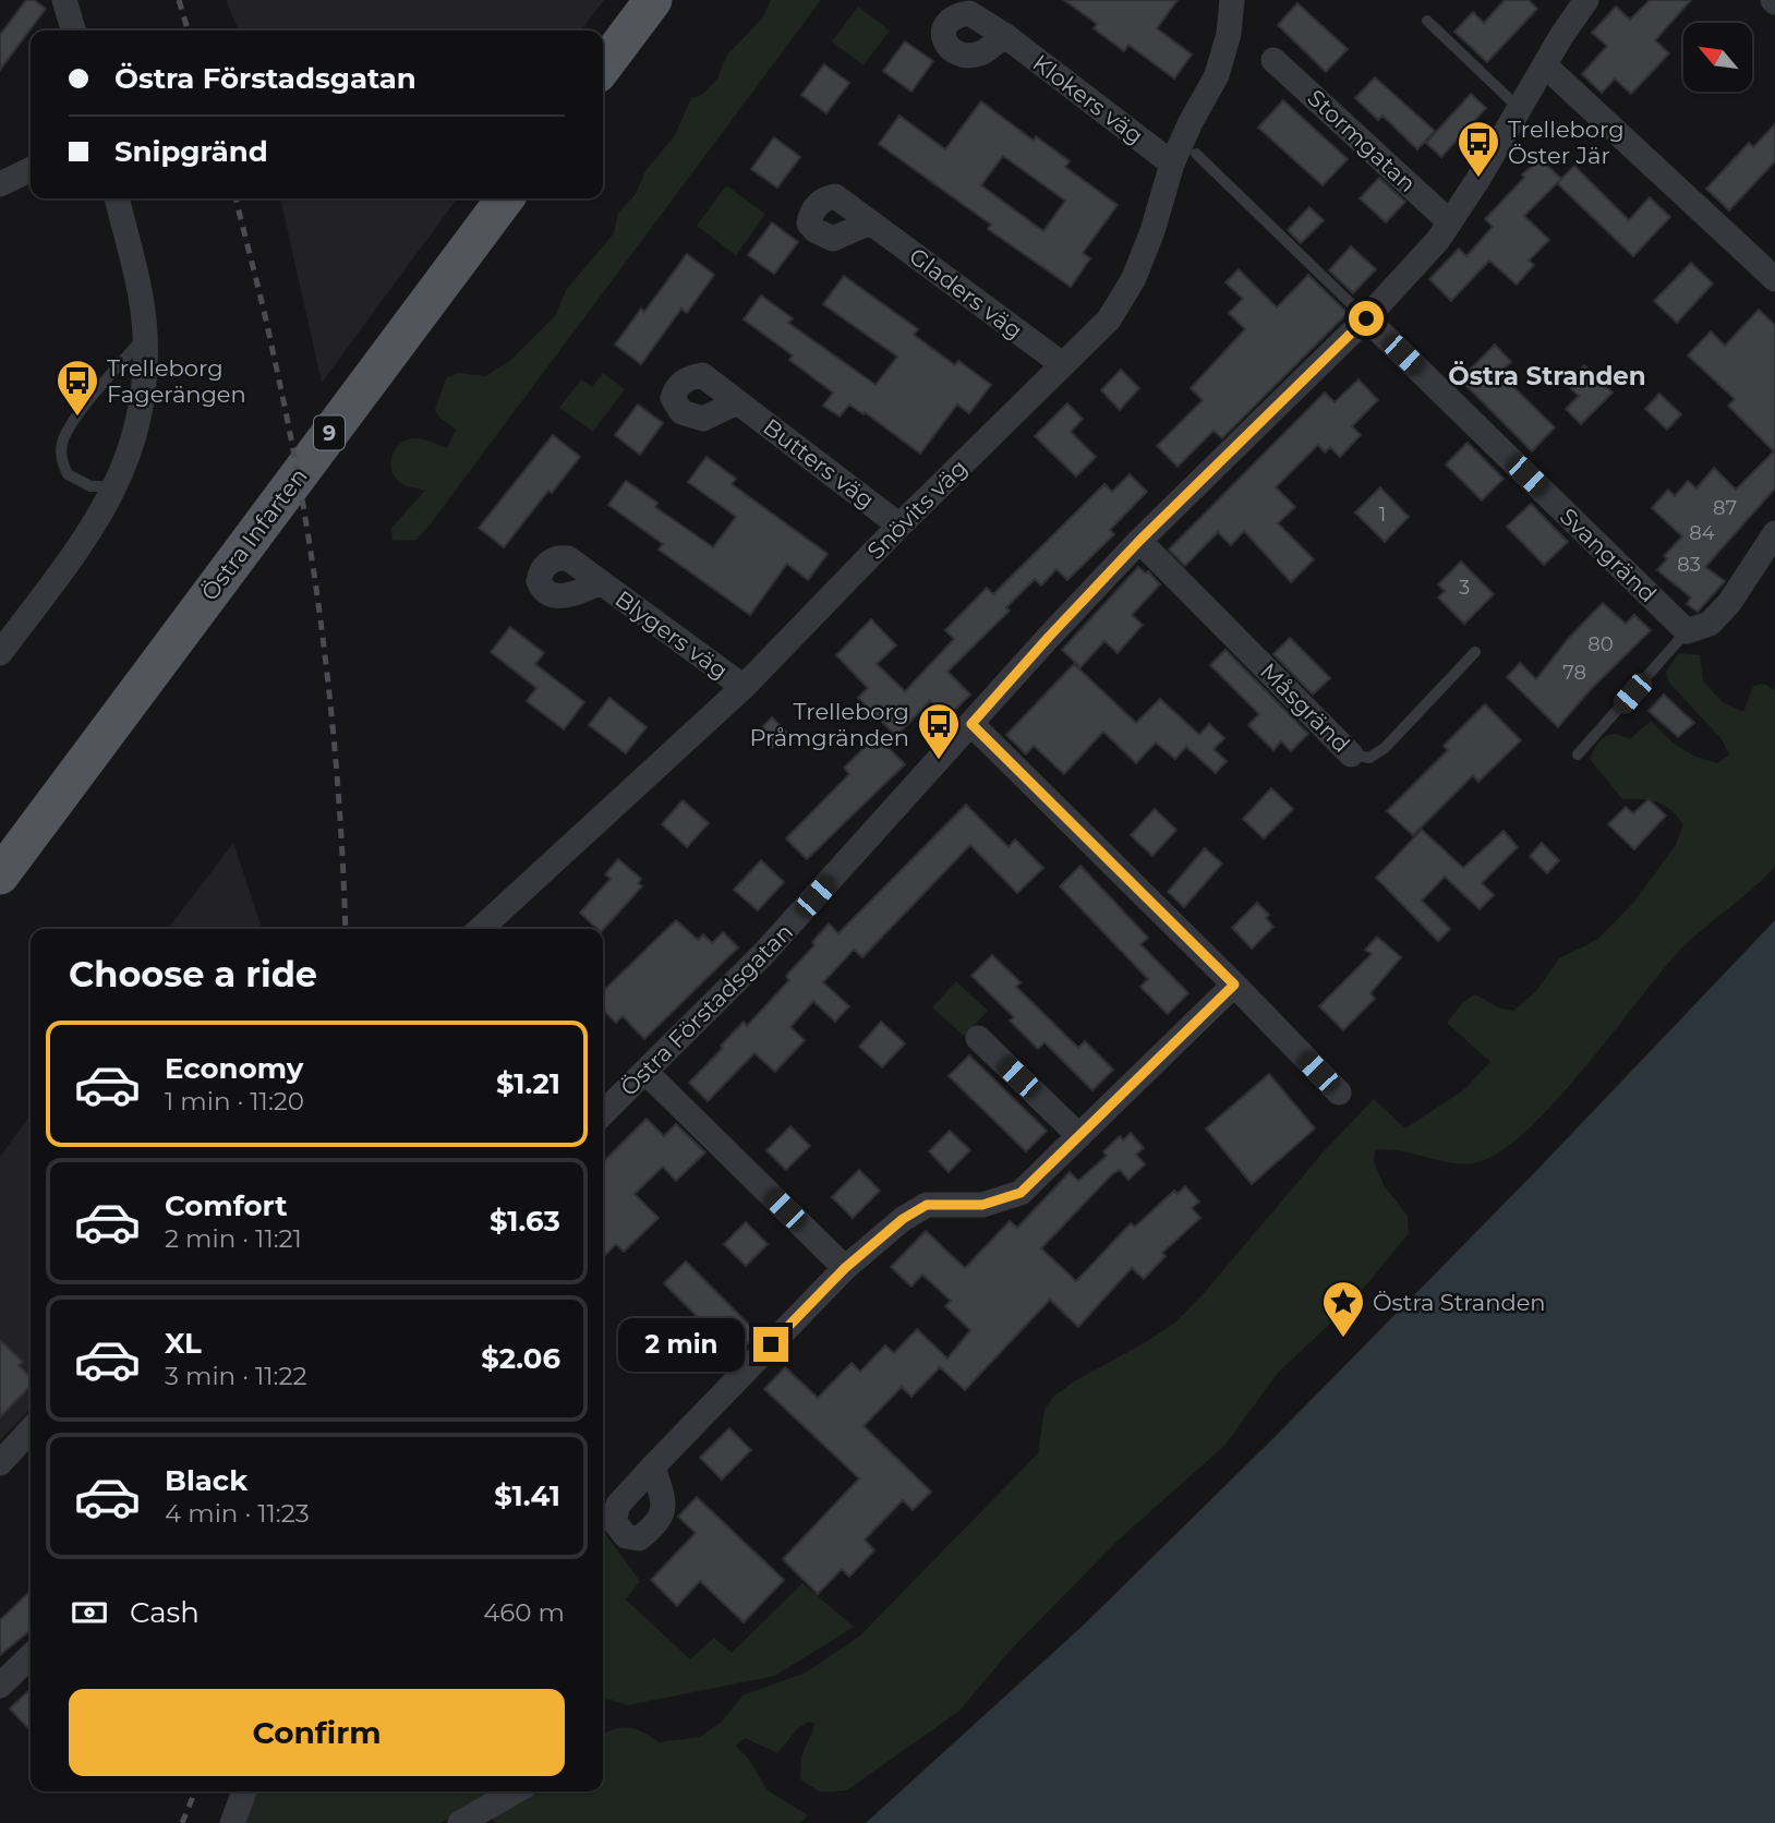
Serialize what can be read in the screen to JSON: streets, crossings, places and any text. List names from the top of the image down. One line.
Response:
{"streets":{"main road":["9","Östra Infarten"],"street":["Klokers väg","Stormgatan","Gladers väg","Butters väg","Snövits väg","Svangränd","Blygers väg","Måsgränd","Östra Förstadsgatan"]},"crossings":[["Klokers väg","Snövits väg"],["Stormgatan","Östra Förstadsgatan"],["Gladers väg","Snövits väg"],["Butters väg","Snövits väg"],["Snövits väg","Blygers väg"],["Svangränd","Östra Förstadsgatan"],["Måsgränd","Östra Förstadsgatan"]],"districts":["Östra Stranden"],"places":{"bus stop":["Trelleborg Öster Jär","Trelleborg Fagerängen","Trelleborg Pråmgränden"],"place":["Östra Stranden"]},"house_numbers":["87","1","84","83","3","80","78"],"north":"top left","page":{"banner":["Östra Förstadsgatan","Snipgränd"],"heading":"Choose a ride","list":[{"name":"Economy","note":"1 min · 11:20","value":"$1.21"},{"name":"Comfort","note":"2 min · 11:21","value":"$1.63"},{"name":"XL","note":"3 min · 11:22","value":"$2.06"},{"name":"Black","note":"4 min · 11:23","value":"$1.41"}],"bubble":"2 min","pay":["Cash","460 m"],"buttons":"Confirm"}}
